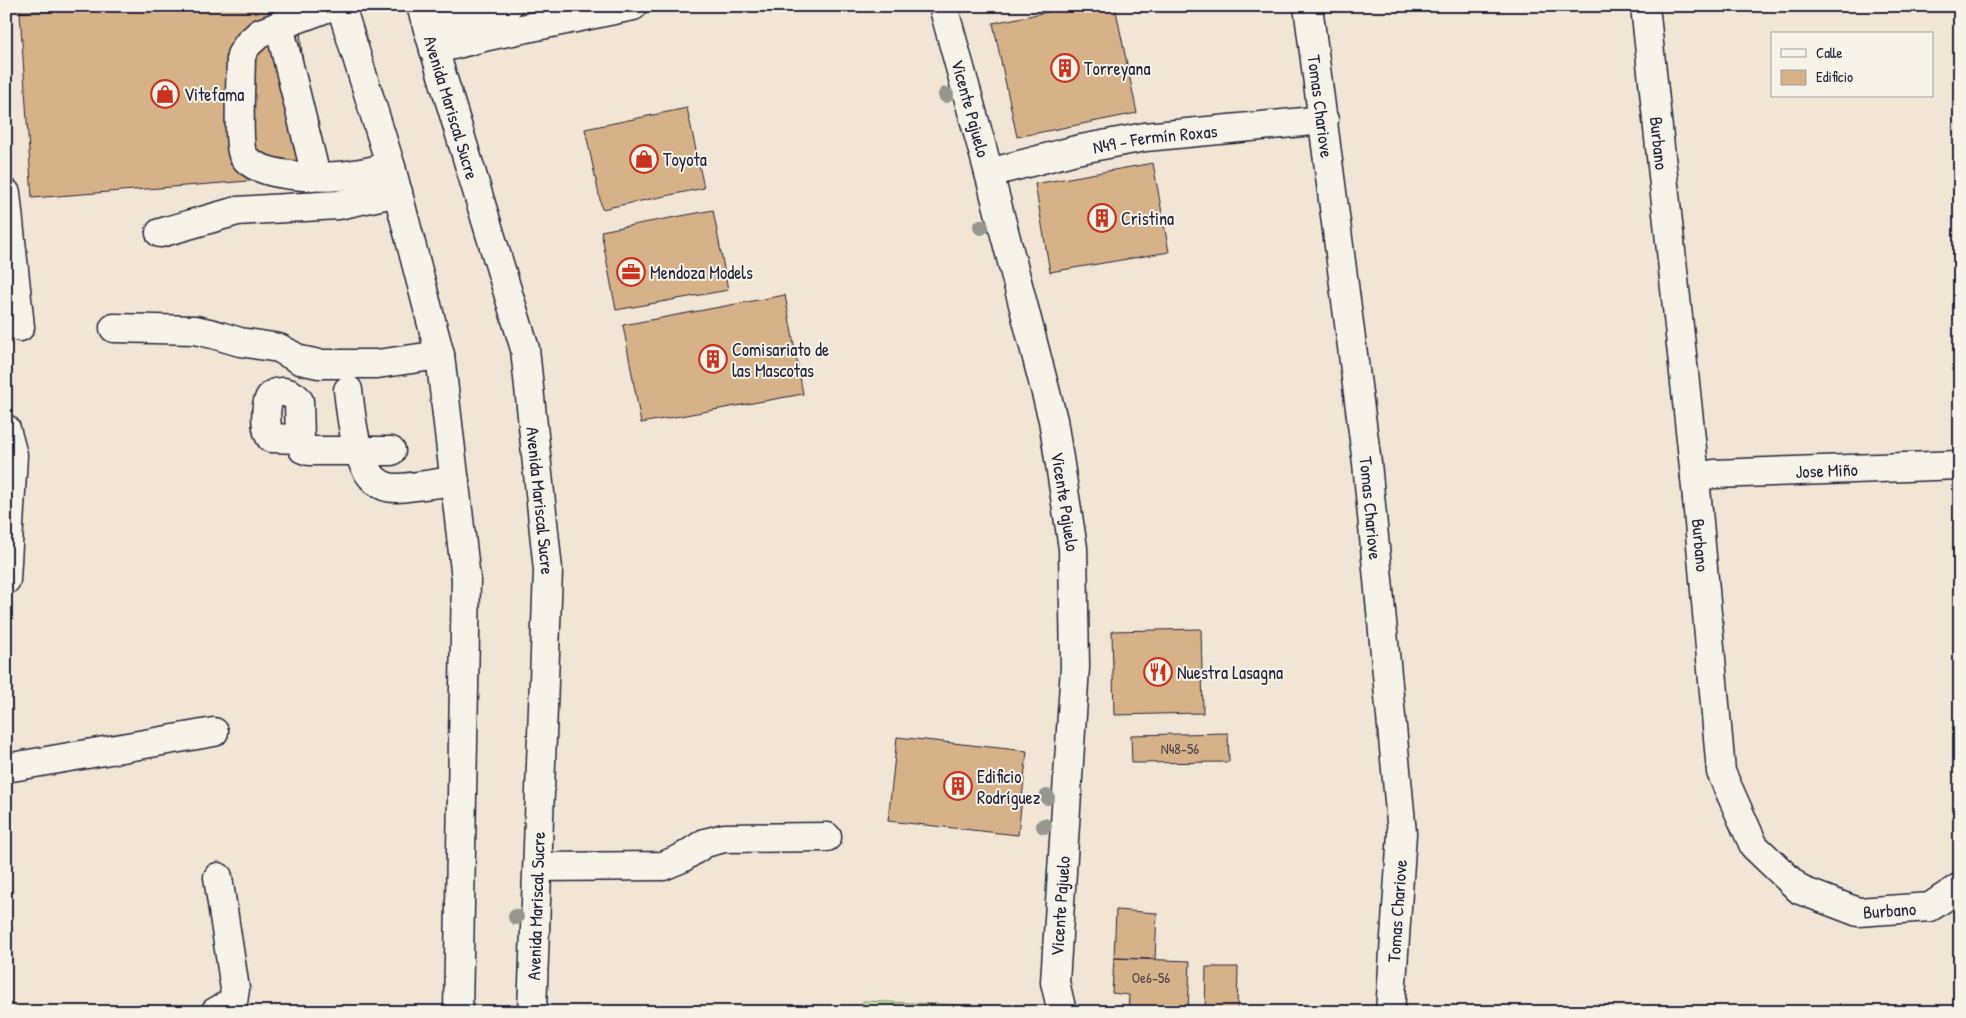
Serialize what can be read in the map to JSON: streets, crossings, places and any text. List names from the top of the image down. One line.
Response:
{"streets":{"street":["Tomas Chariove","Avenida Mariscal Sucre","Vicente Pajuelo","N49 - Fermín Roxas","Burbano","Jose Miño"]},"crossings":[["Tomas Chariove","N49 - Fermín Roxas"],["Vicente Pajuelo","N49 - Fermín Roxas"],["Burbano","Jose Miño"]],"places":{"building":["Torreyana","Cristina","Comisariato de las Mascotas","Edificio Rodríguez"],"shop":["Vitefama","Toyota"],"office":["Mendoza Models"],"restaurant":["Nuestra Lasagna"]},"house_numbers":["N48-56","Oe6-56"],"legend":["Calle","Edificio"]}
